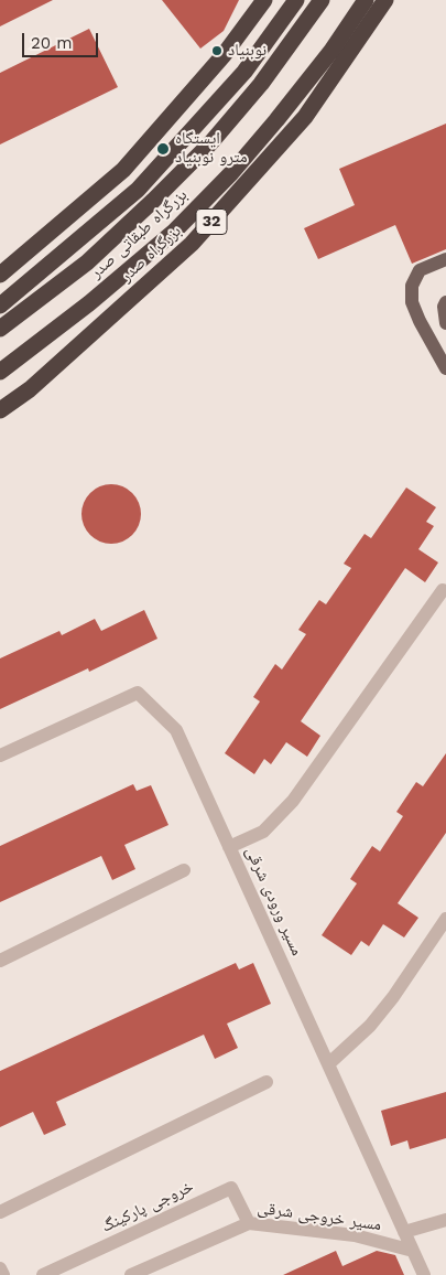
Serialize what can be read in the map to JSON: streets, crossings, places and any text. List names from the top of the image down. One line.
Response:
{"streets":{"highway":["32","بزرگراه طبقاتی صدر","بزرگراه صدر"],"street":["مسیر ورودی شرقی","خروجی پارکینگ","مسیر خروجی شرقی"]},"crossings":[["مسیر ورودی شرقی","مسیر خروجی شرقی"],["خروجی پارکینگ","مسیر خروجی شرقی"]],"places":["نوبنیاد","ایستگاه مترو نوبنیاد"],"scale_bar":"20 m"}
